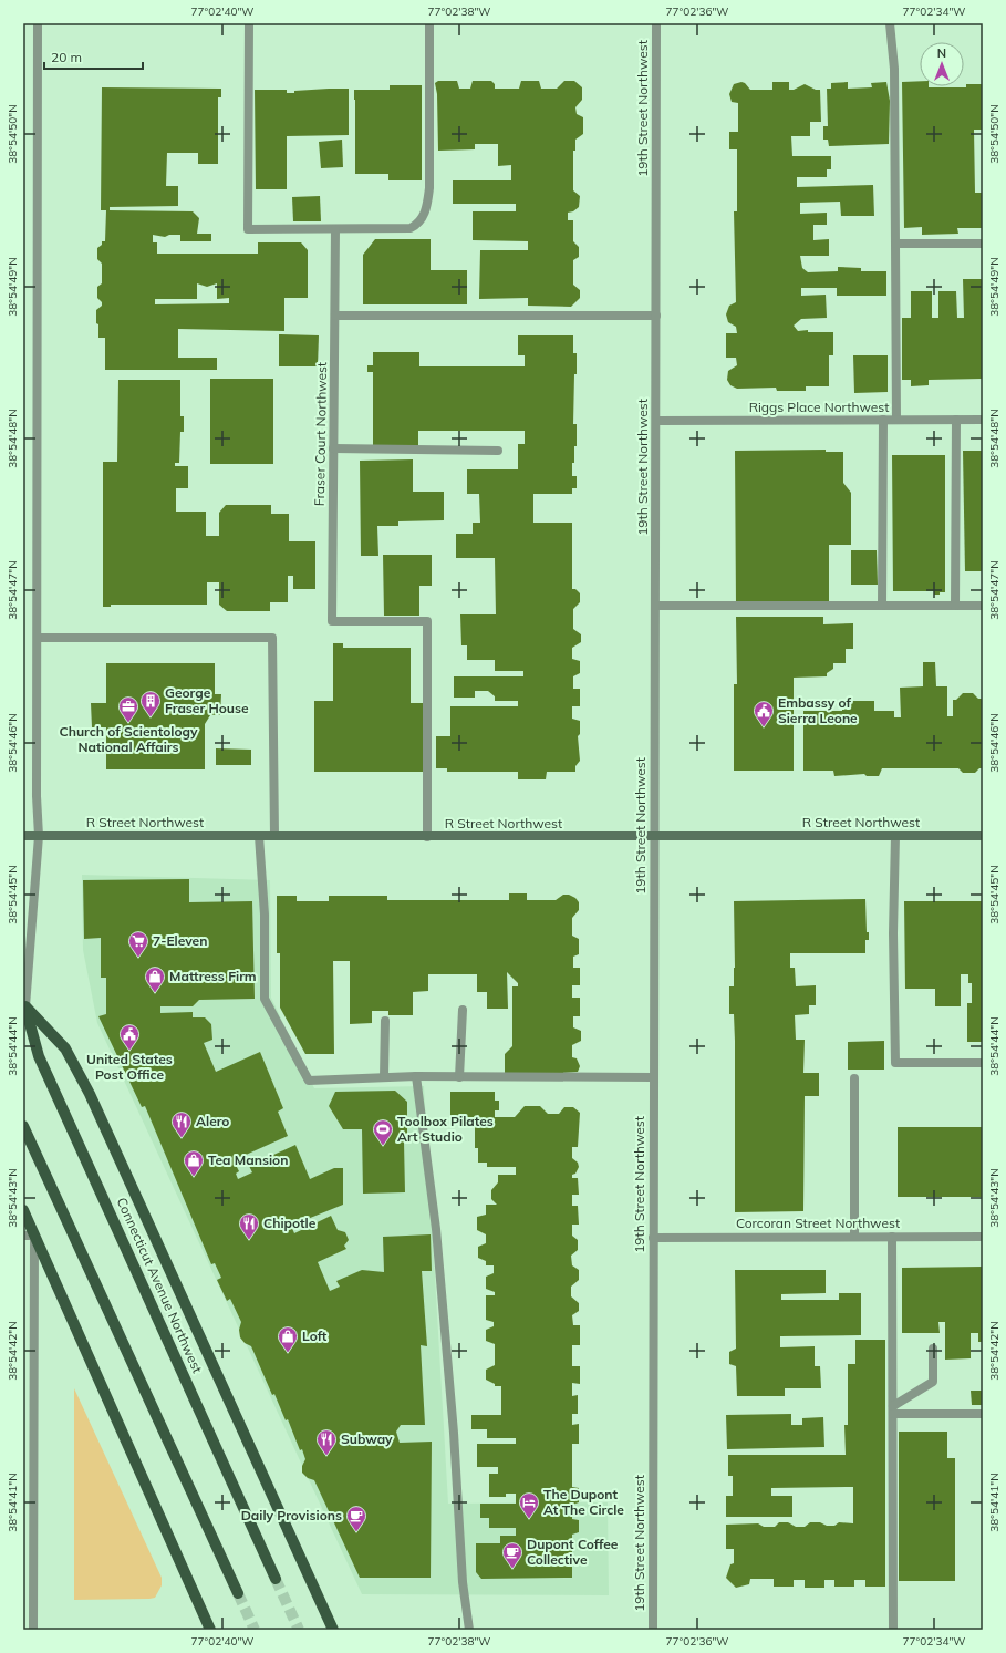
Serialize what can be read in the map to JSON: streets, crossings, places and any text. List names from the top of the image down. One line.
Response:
{"streets":{"main road":["R Street Northwest","Connecticut Avenue Northwest"],"street":["19th Street Northwest","Riggs Place Northwest","Fraser Court Northwest","Corcoran Street Northwest"]},"crossings":[["19th Street Northwest","Riggs Place Northwest"],["19th Street Northwest","R Street Northwest"],["19th Street Northwest","Corcoran Street Northwest"],["Fraser Court Northwest","R Street Northwest"]],"places":{"building":["George Fraser House"],"office":["Church of Scientology National Affairs"],"public building":["Embassy of Sierra Leone","United States Post Office"],"supermarket":["7-Eleven"],"shop":["Mattress Firm","Tea Mansion","Loft"],"restaurant":["Alero","Chipotle","Subway"],"sports":["Toolbox Pilates Art Studio"],"hotel":["The Dupont At The Circle"],"cafe":["Daily Provisions","Dupont Coffee Collective"]},"scale_bar":"20 m","north":"top","coordinates":["77°02'40\"W","77°02'38\"W","77°02'36\"W","77°02'34\"W","38°54'50\"N","38°54'49\"N","38°54'48\"N","38°54'47\"N","38°54'46\"N","38°54'45\"N","38°54'44\"N","38°54'43\"N","38°54'42\"N","38°54'41\"N"]}
